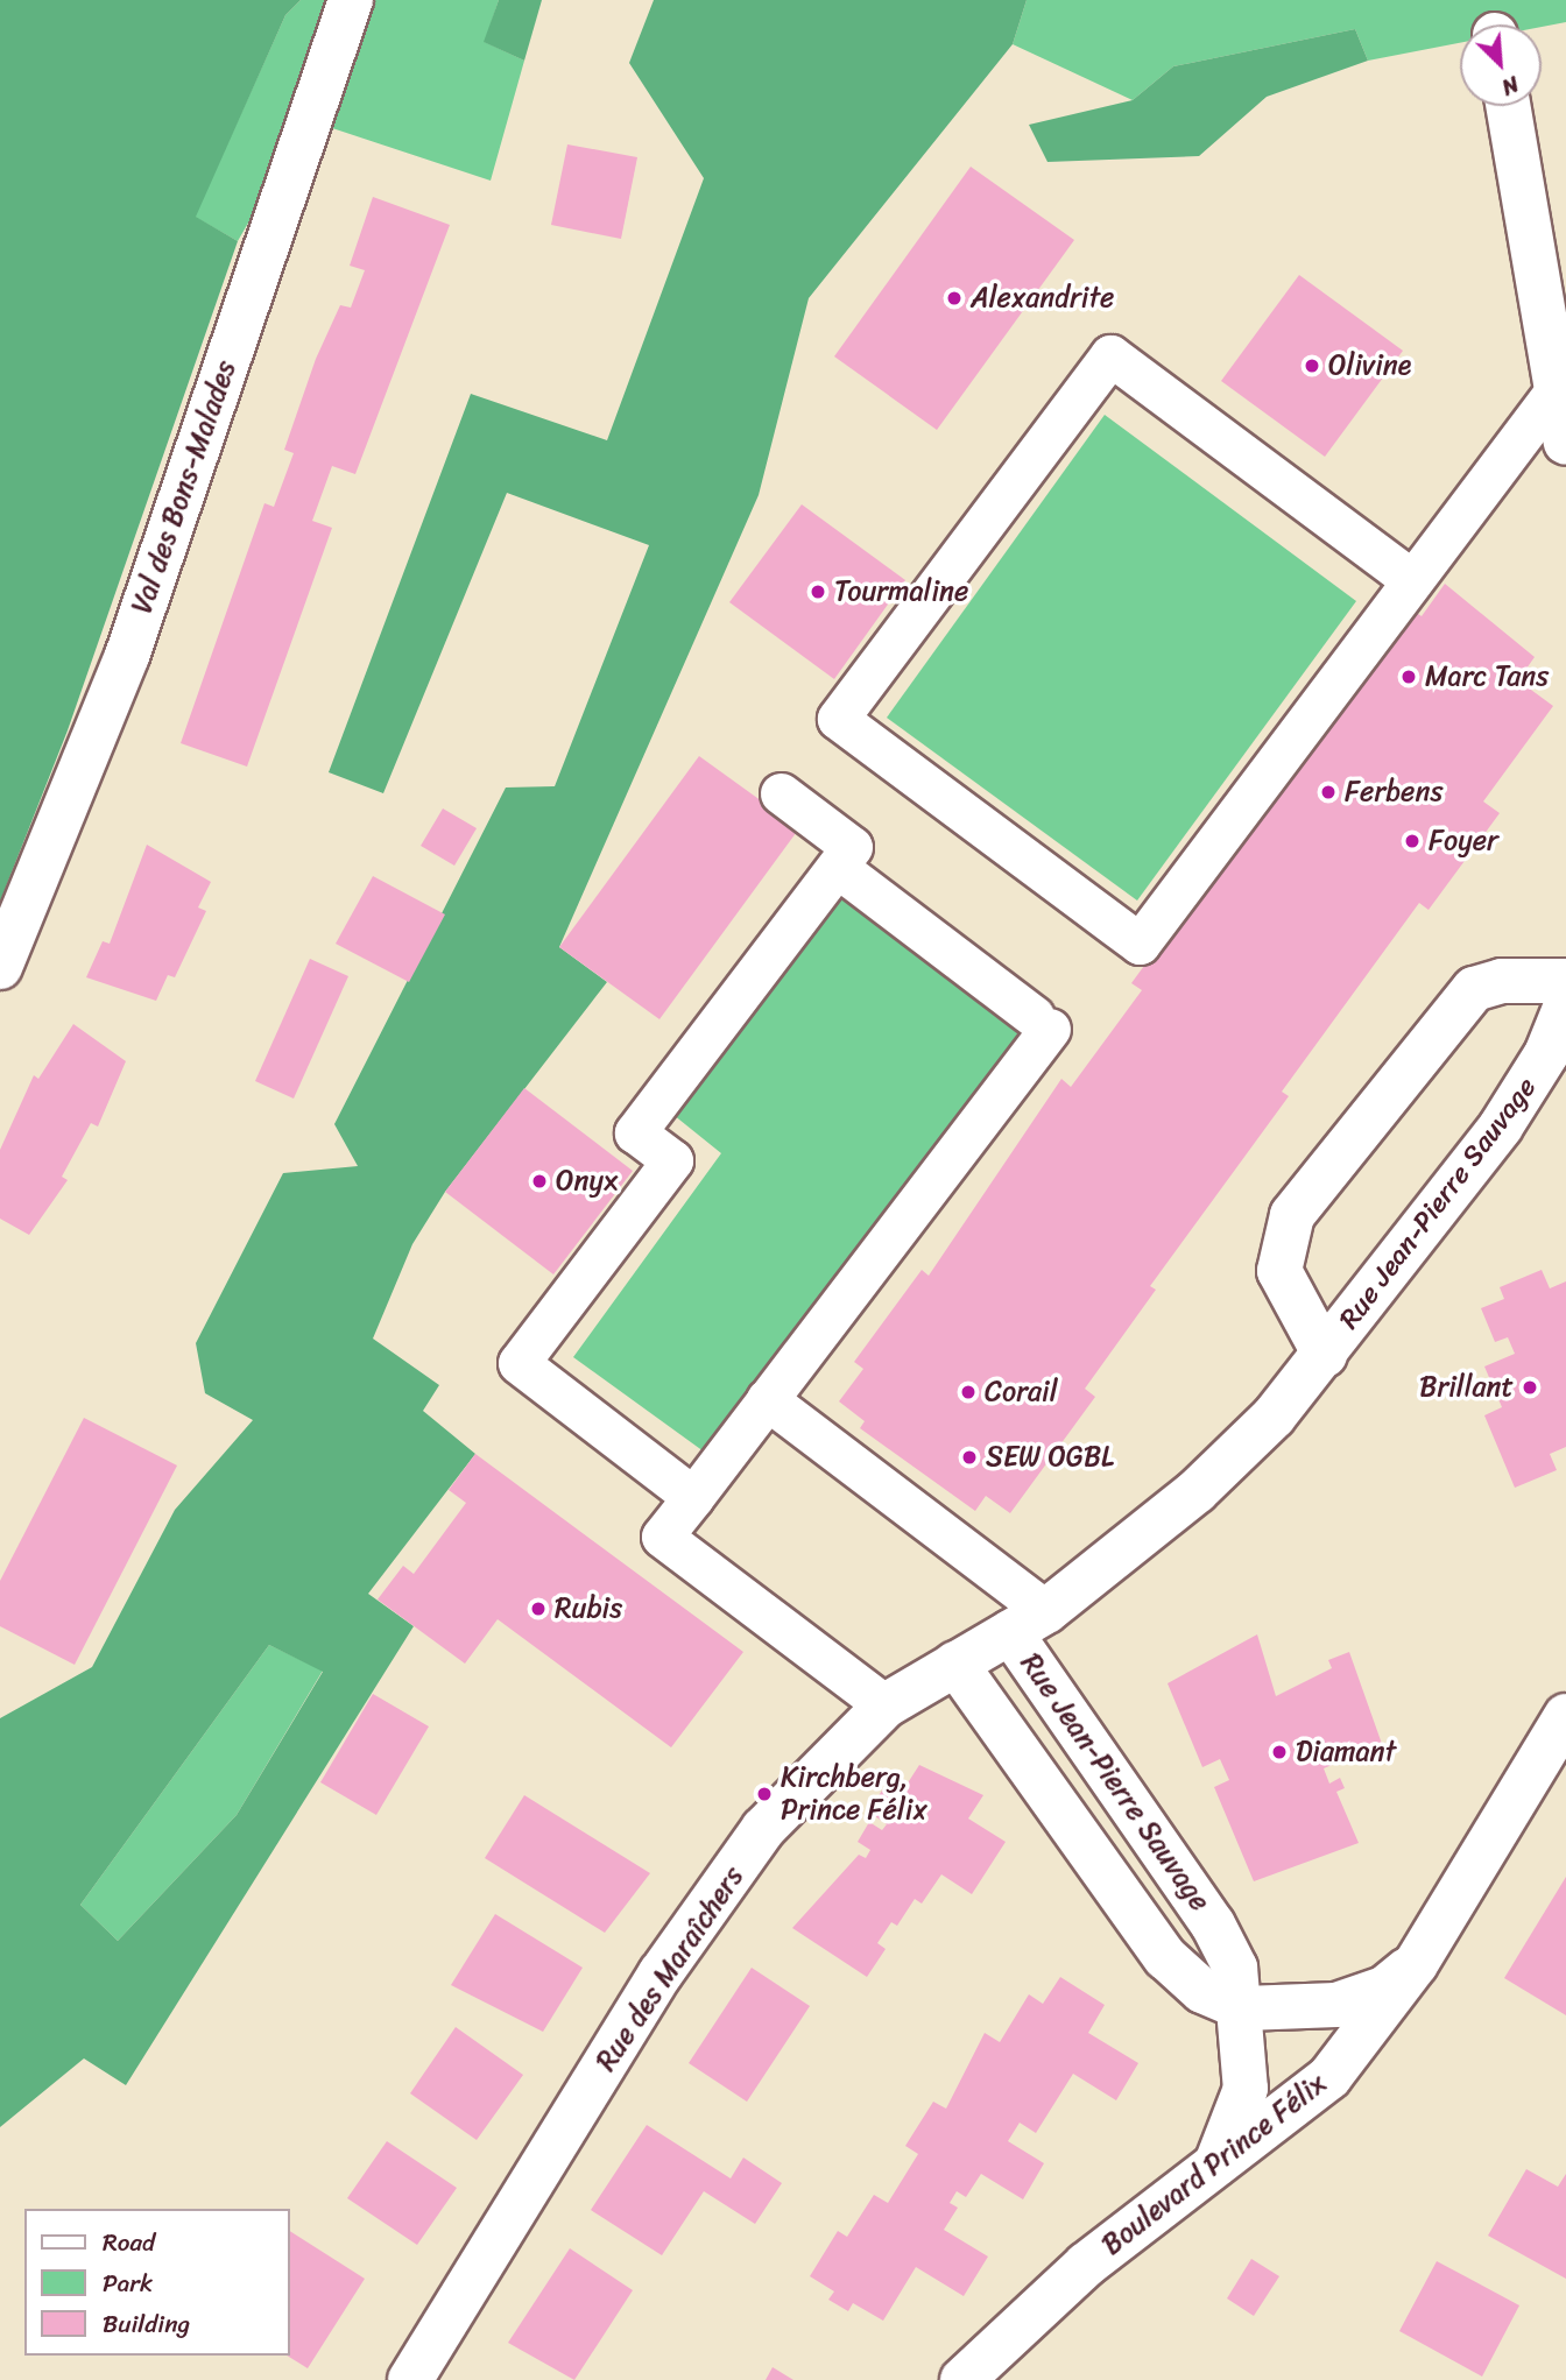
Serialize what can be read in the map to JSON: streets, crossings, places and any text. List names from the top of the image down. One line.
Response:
{"streets":{"street":["Val des Bons-Malades","Rue Jean-Pierre Sauvage","Rue des Maraîchers","Boulevard Prince Félix"]},"crossings":[["Rue Jean-Pierre Sauvage","Rue des Maraîchers"],["Rue Jean-Pierre Sauvage","Boulevard Prince Félix"]],"places":["Alexandrite","Olivine","Tourmaline","Marc Tans","Ferbens","Foyer","Onyx","Brillant","Corail","SEW OGBL","Rubis","Diamant","Kirchberg, Prince Félix"],"legend":["Road","Park","Building"],"north":"bottom right"}
